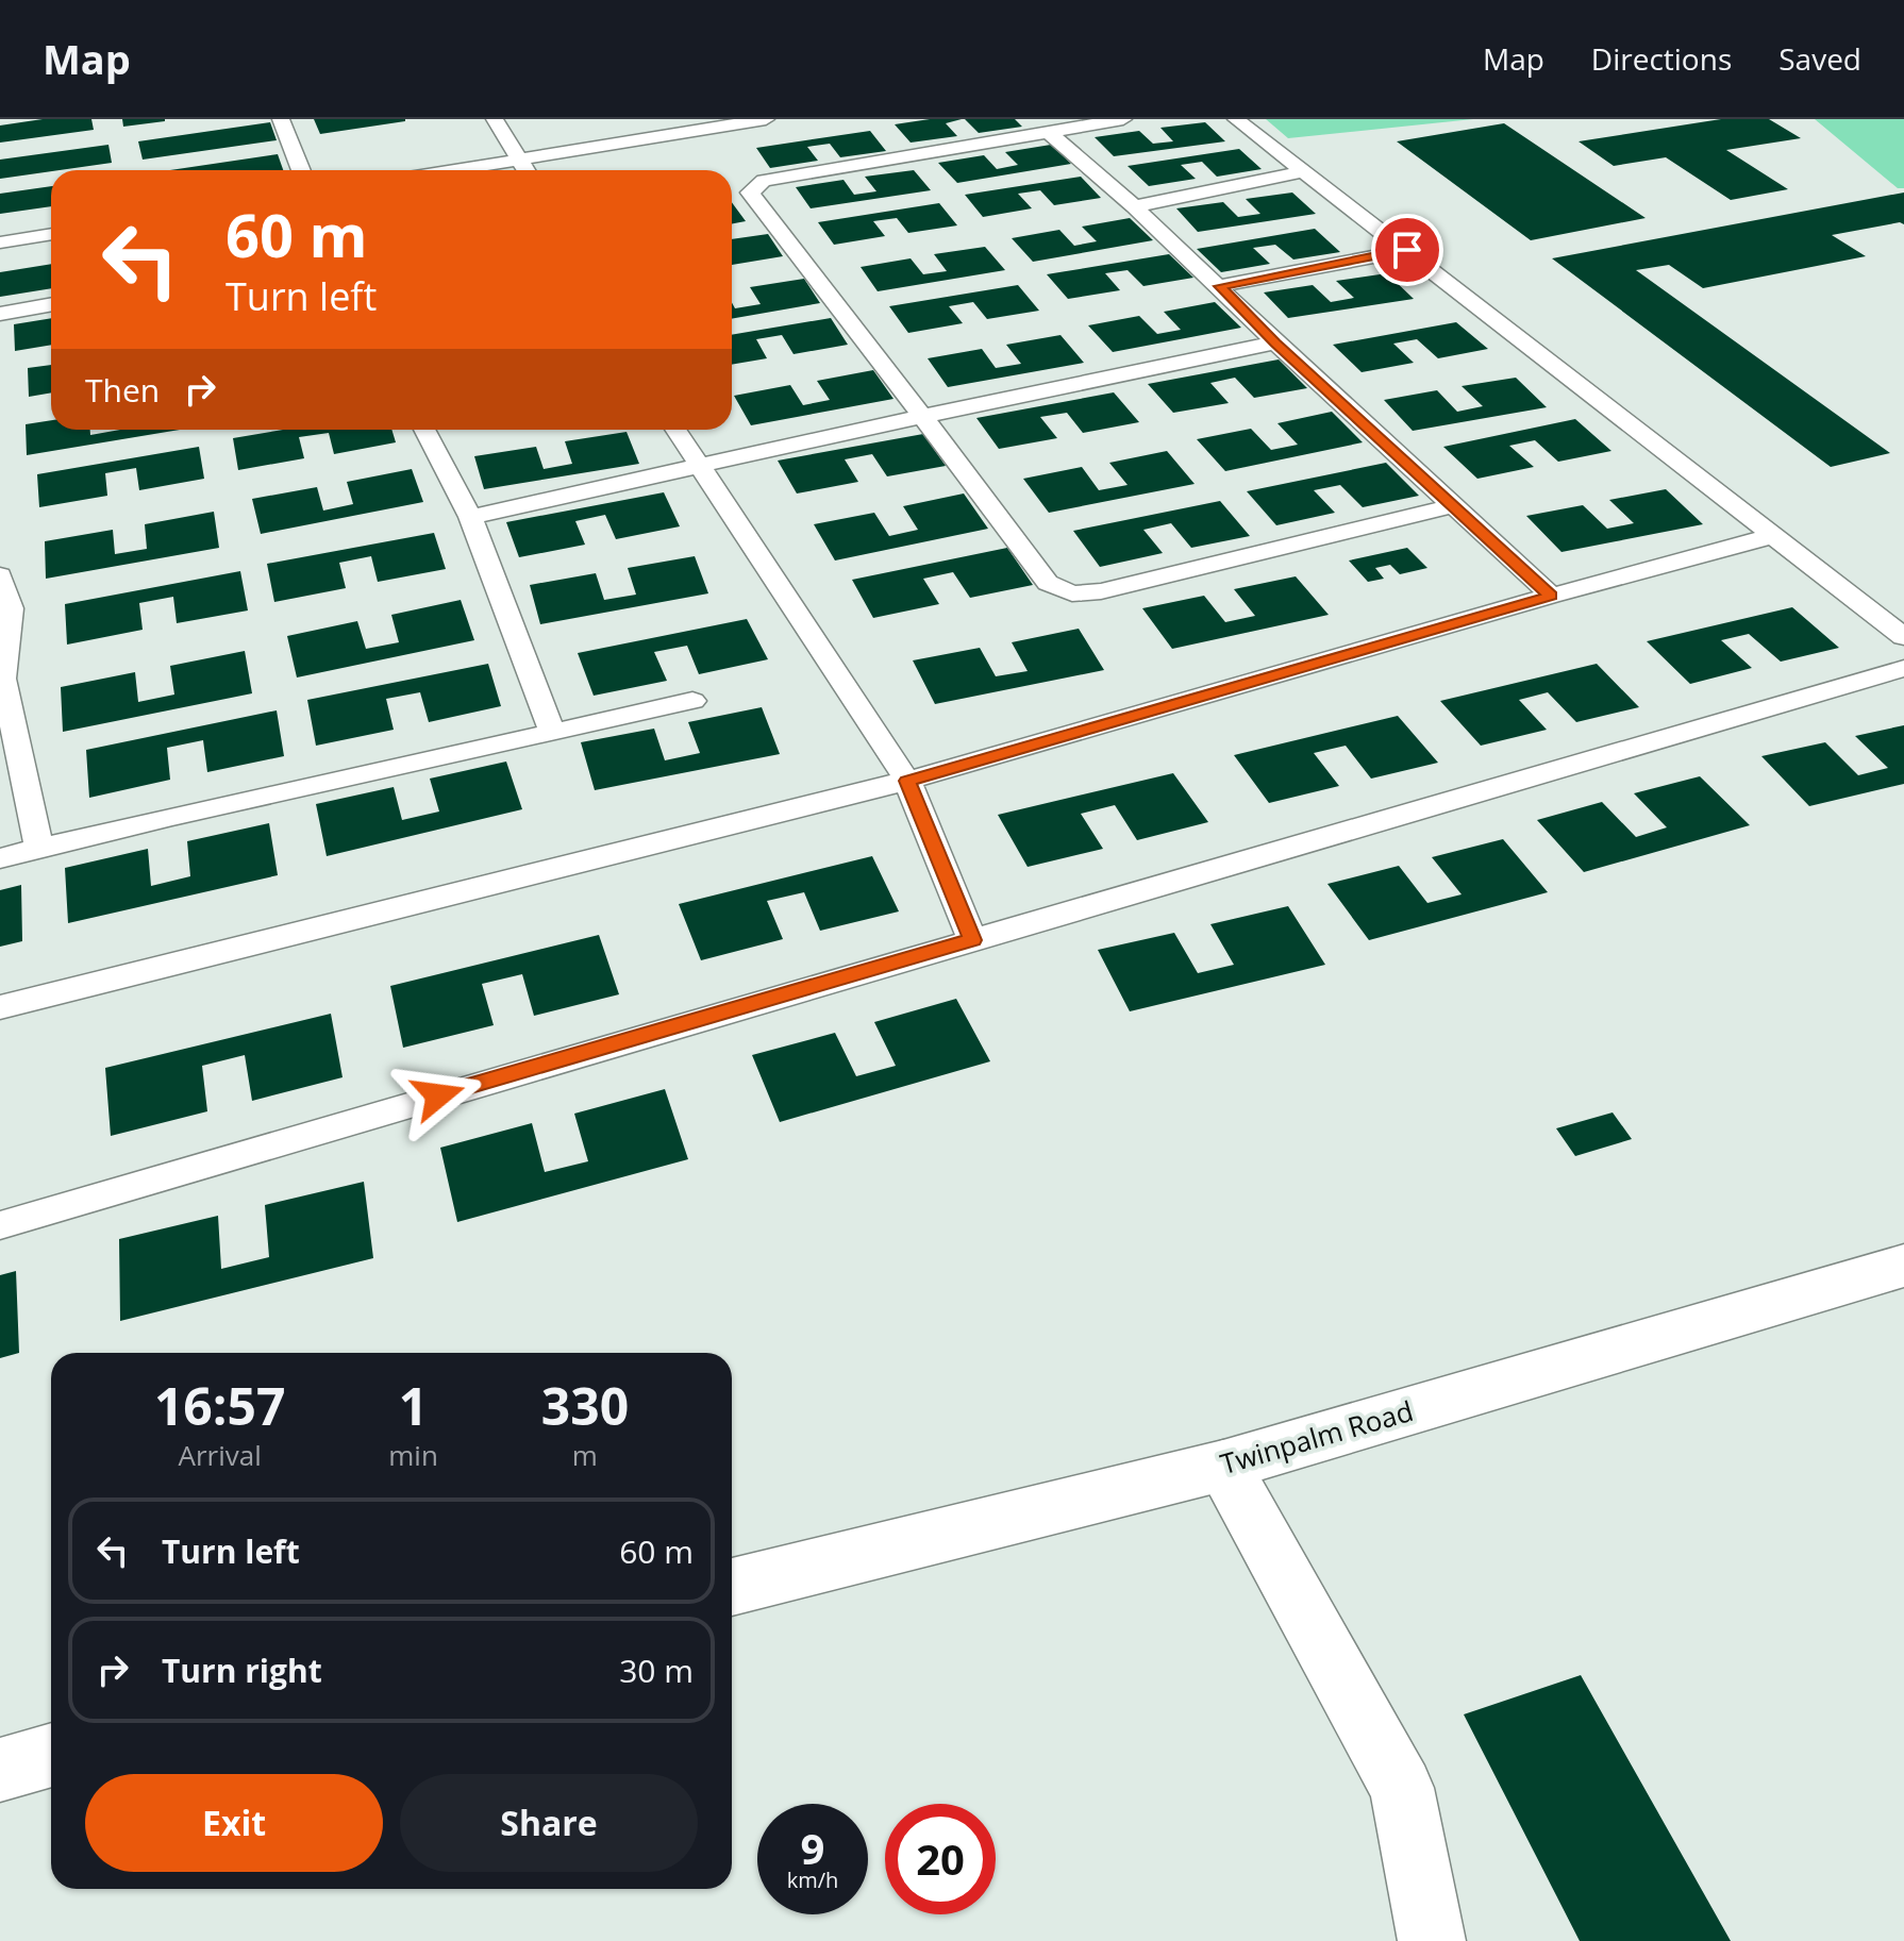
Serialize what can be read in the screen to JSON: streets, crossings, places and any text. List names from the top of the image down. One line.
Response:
{"streets":{"main road":["Twinpalm Road"]},"page":{"header":"Map","nav":["Map","Directions","Saved"],"turn":["60 m","Turn left"],"then":"Then","eta":["16:57","Arrival","1","min","330","m"],"list":[{"name":"Turn left","value":"60 m"},{"name":"Turn right","value":"30 m"}],"buttons":["Exit","Share"],"speed":"9 km/h","limit":"20"}}
